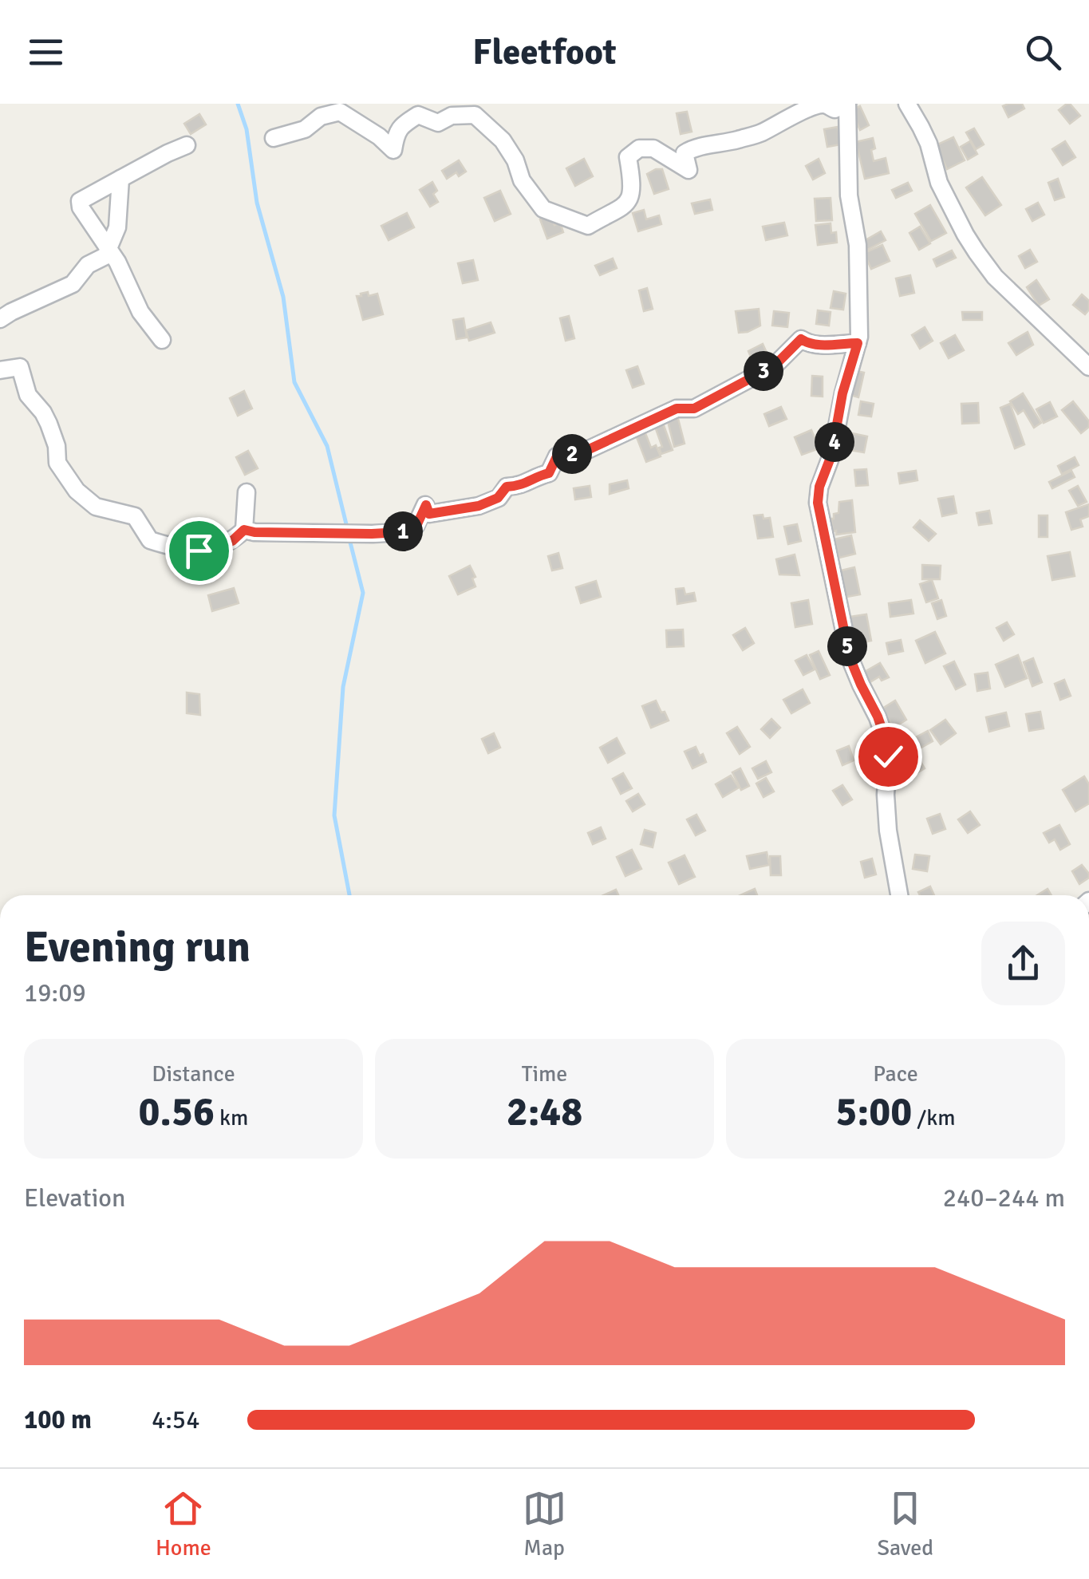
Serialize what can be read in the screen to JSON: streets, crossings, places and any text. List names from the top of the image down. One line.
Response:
{"page":{"header":"Fleetfoot","pins":["3","4","2","1","5"],"heading":["Evening run","19:09"],"stats":[["Distance","0.56 km"],["Time","2:48"],["Pace","5:00 /km"]],"chart":["Elevation","240–244 m"],"list":[{"name":"100 m","note":"4:54"}],"tabs":["Home","Map","Saved"]}}
